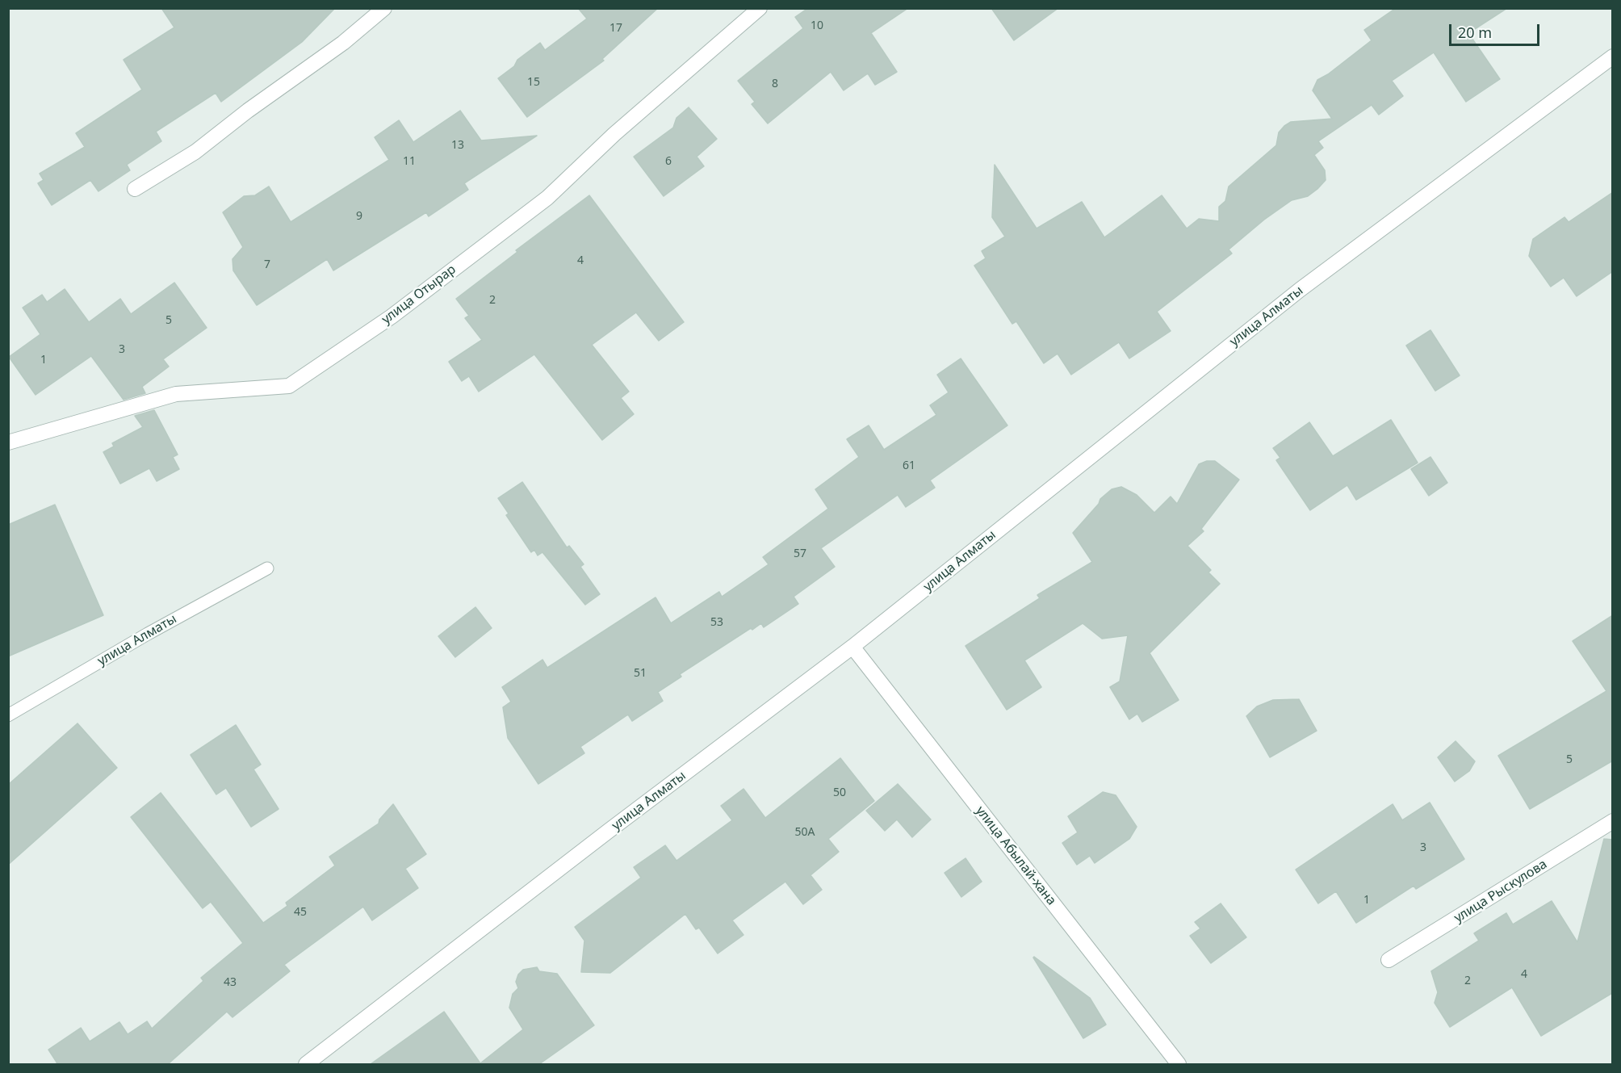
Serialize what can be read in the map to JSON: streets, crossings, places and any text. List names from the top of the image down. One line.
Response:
{"streets":{"street":["улица Отырар","улица Алматы","улица Абылай-хана","улица Рыскулова"]},"crossings":[["улица Алматы","улица Абылай-хана"]],"house_numbers":["10","17","15","8","13","11","6","9","4","7","2","5","3","1","61","57","53","51","5","50","50А","3","1","45","4","2","43"],"scale_bar":"20 m"}
